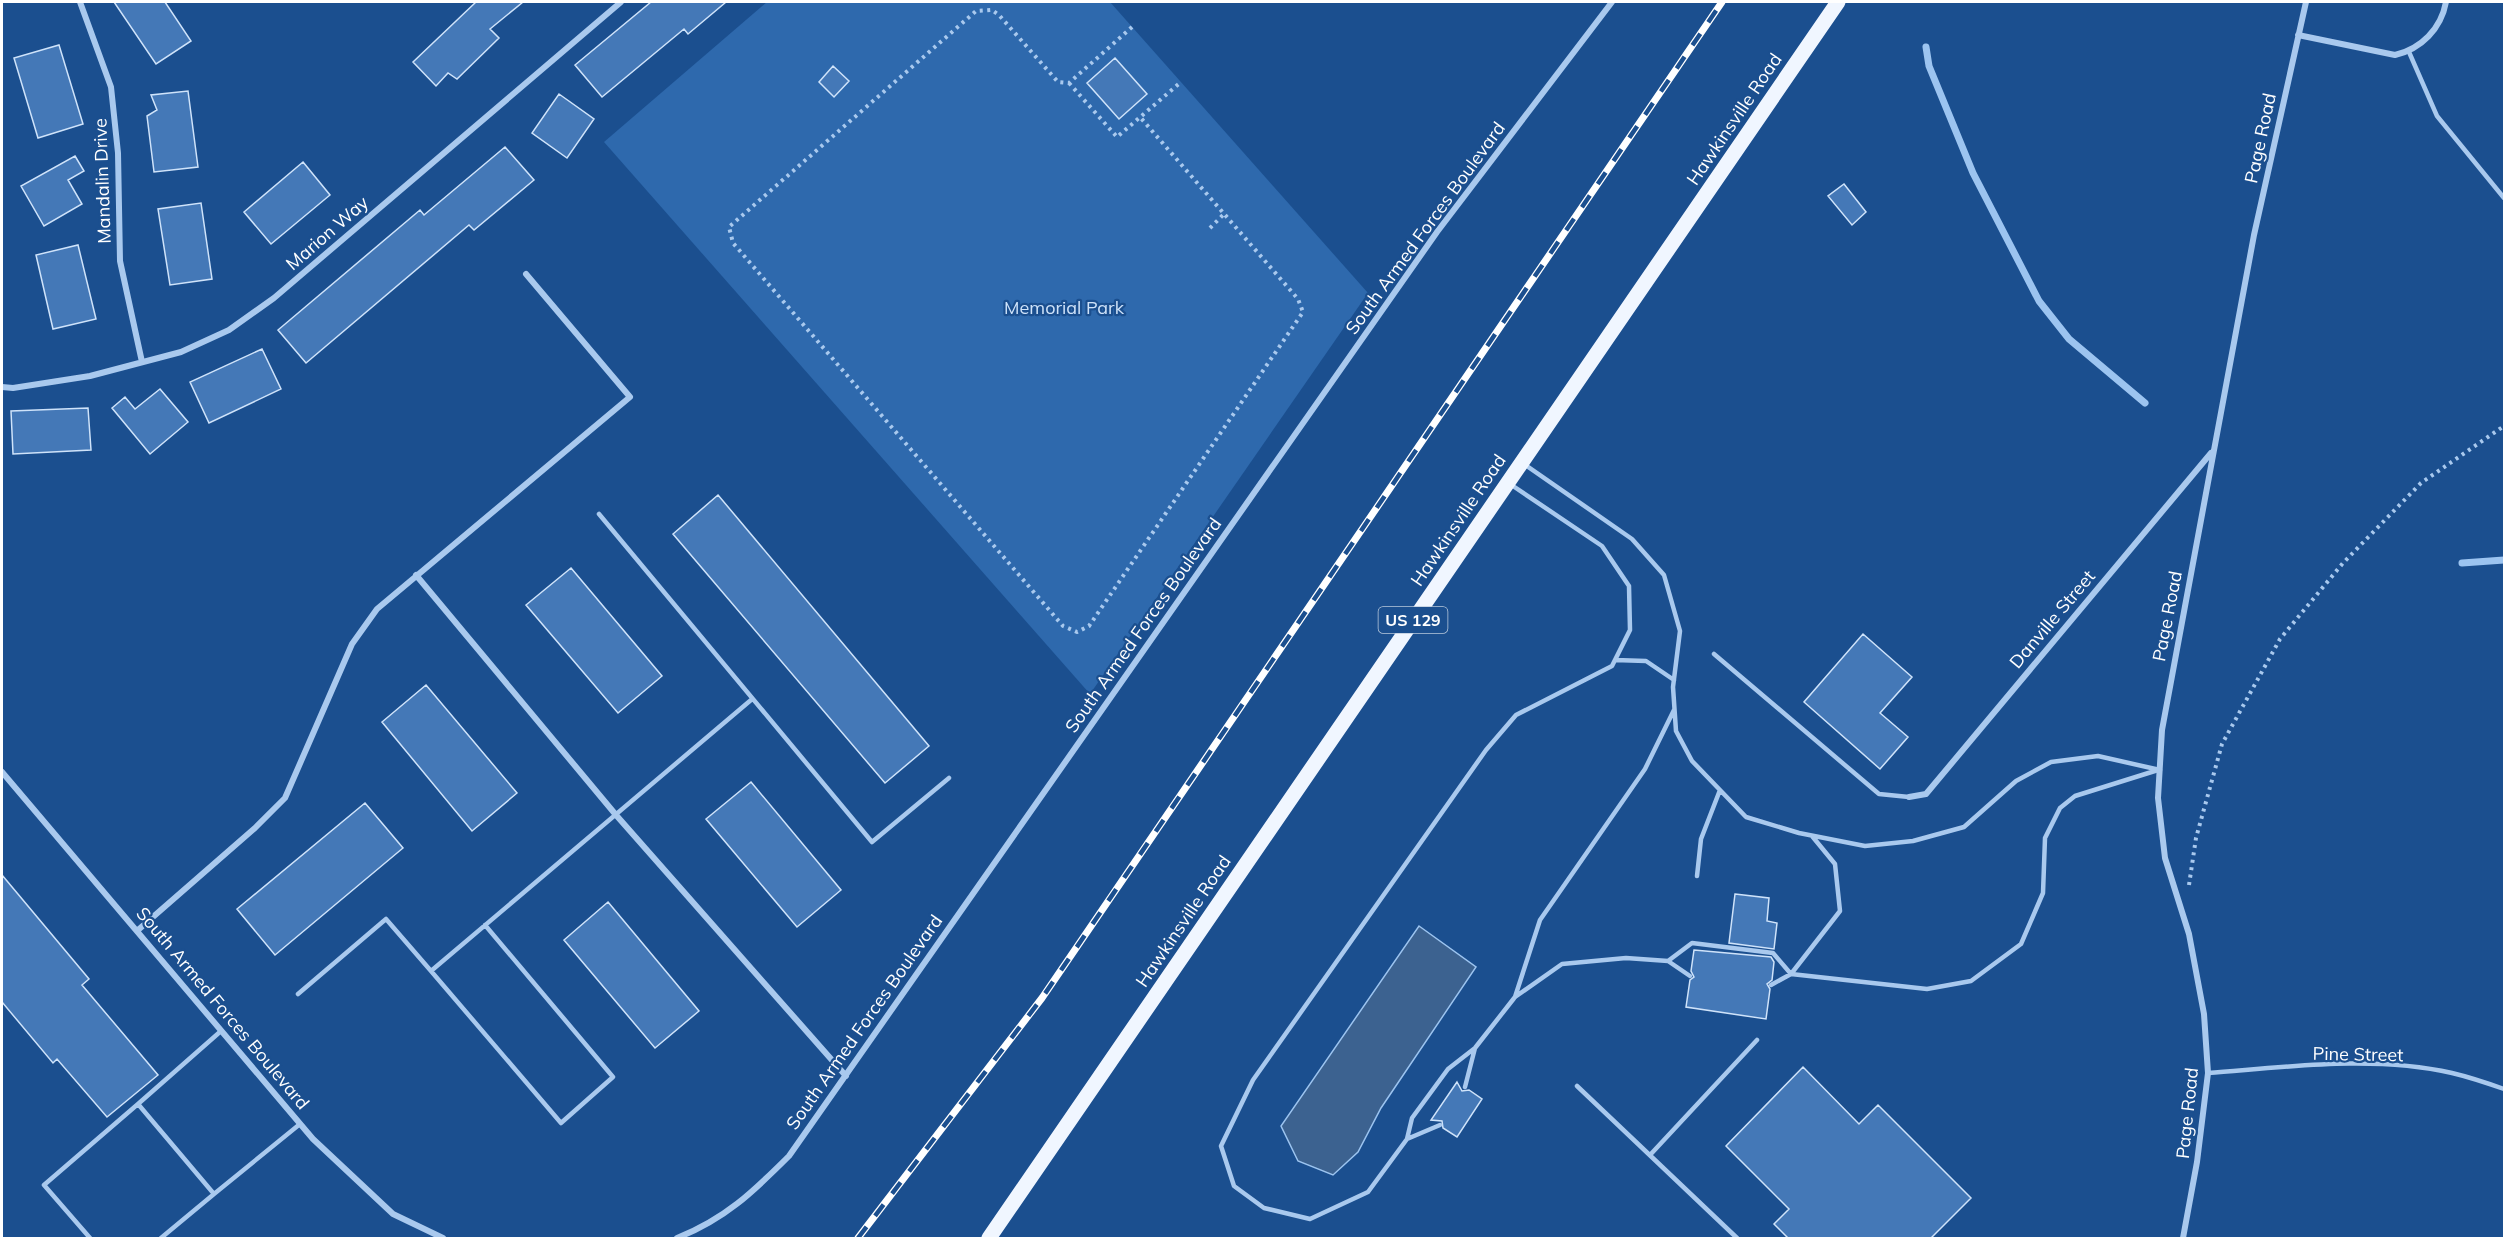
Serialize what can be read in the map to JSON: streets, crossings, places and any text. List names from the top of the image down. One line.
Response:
{"streets":{"main road":["Hawkinsville Road","US 129"],"street":["Page Road","Mandalin Drive","South Armed Forces Boulevard","Marion Way","Danville Street"],"lane":["Pine Street"]},"crossings":[["Page Road","Danville Street"],["Page Road","Pine Street"],["Mandalin Drive","Marion Way"]],"parks":["Memorial Park"]}
